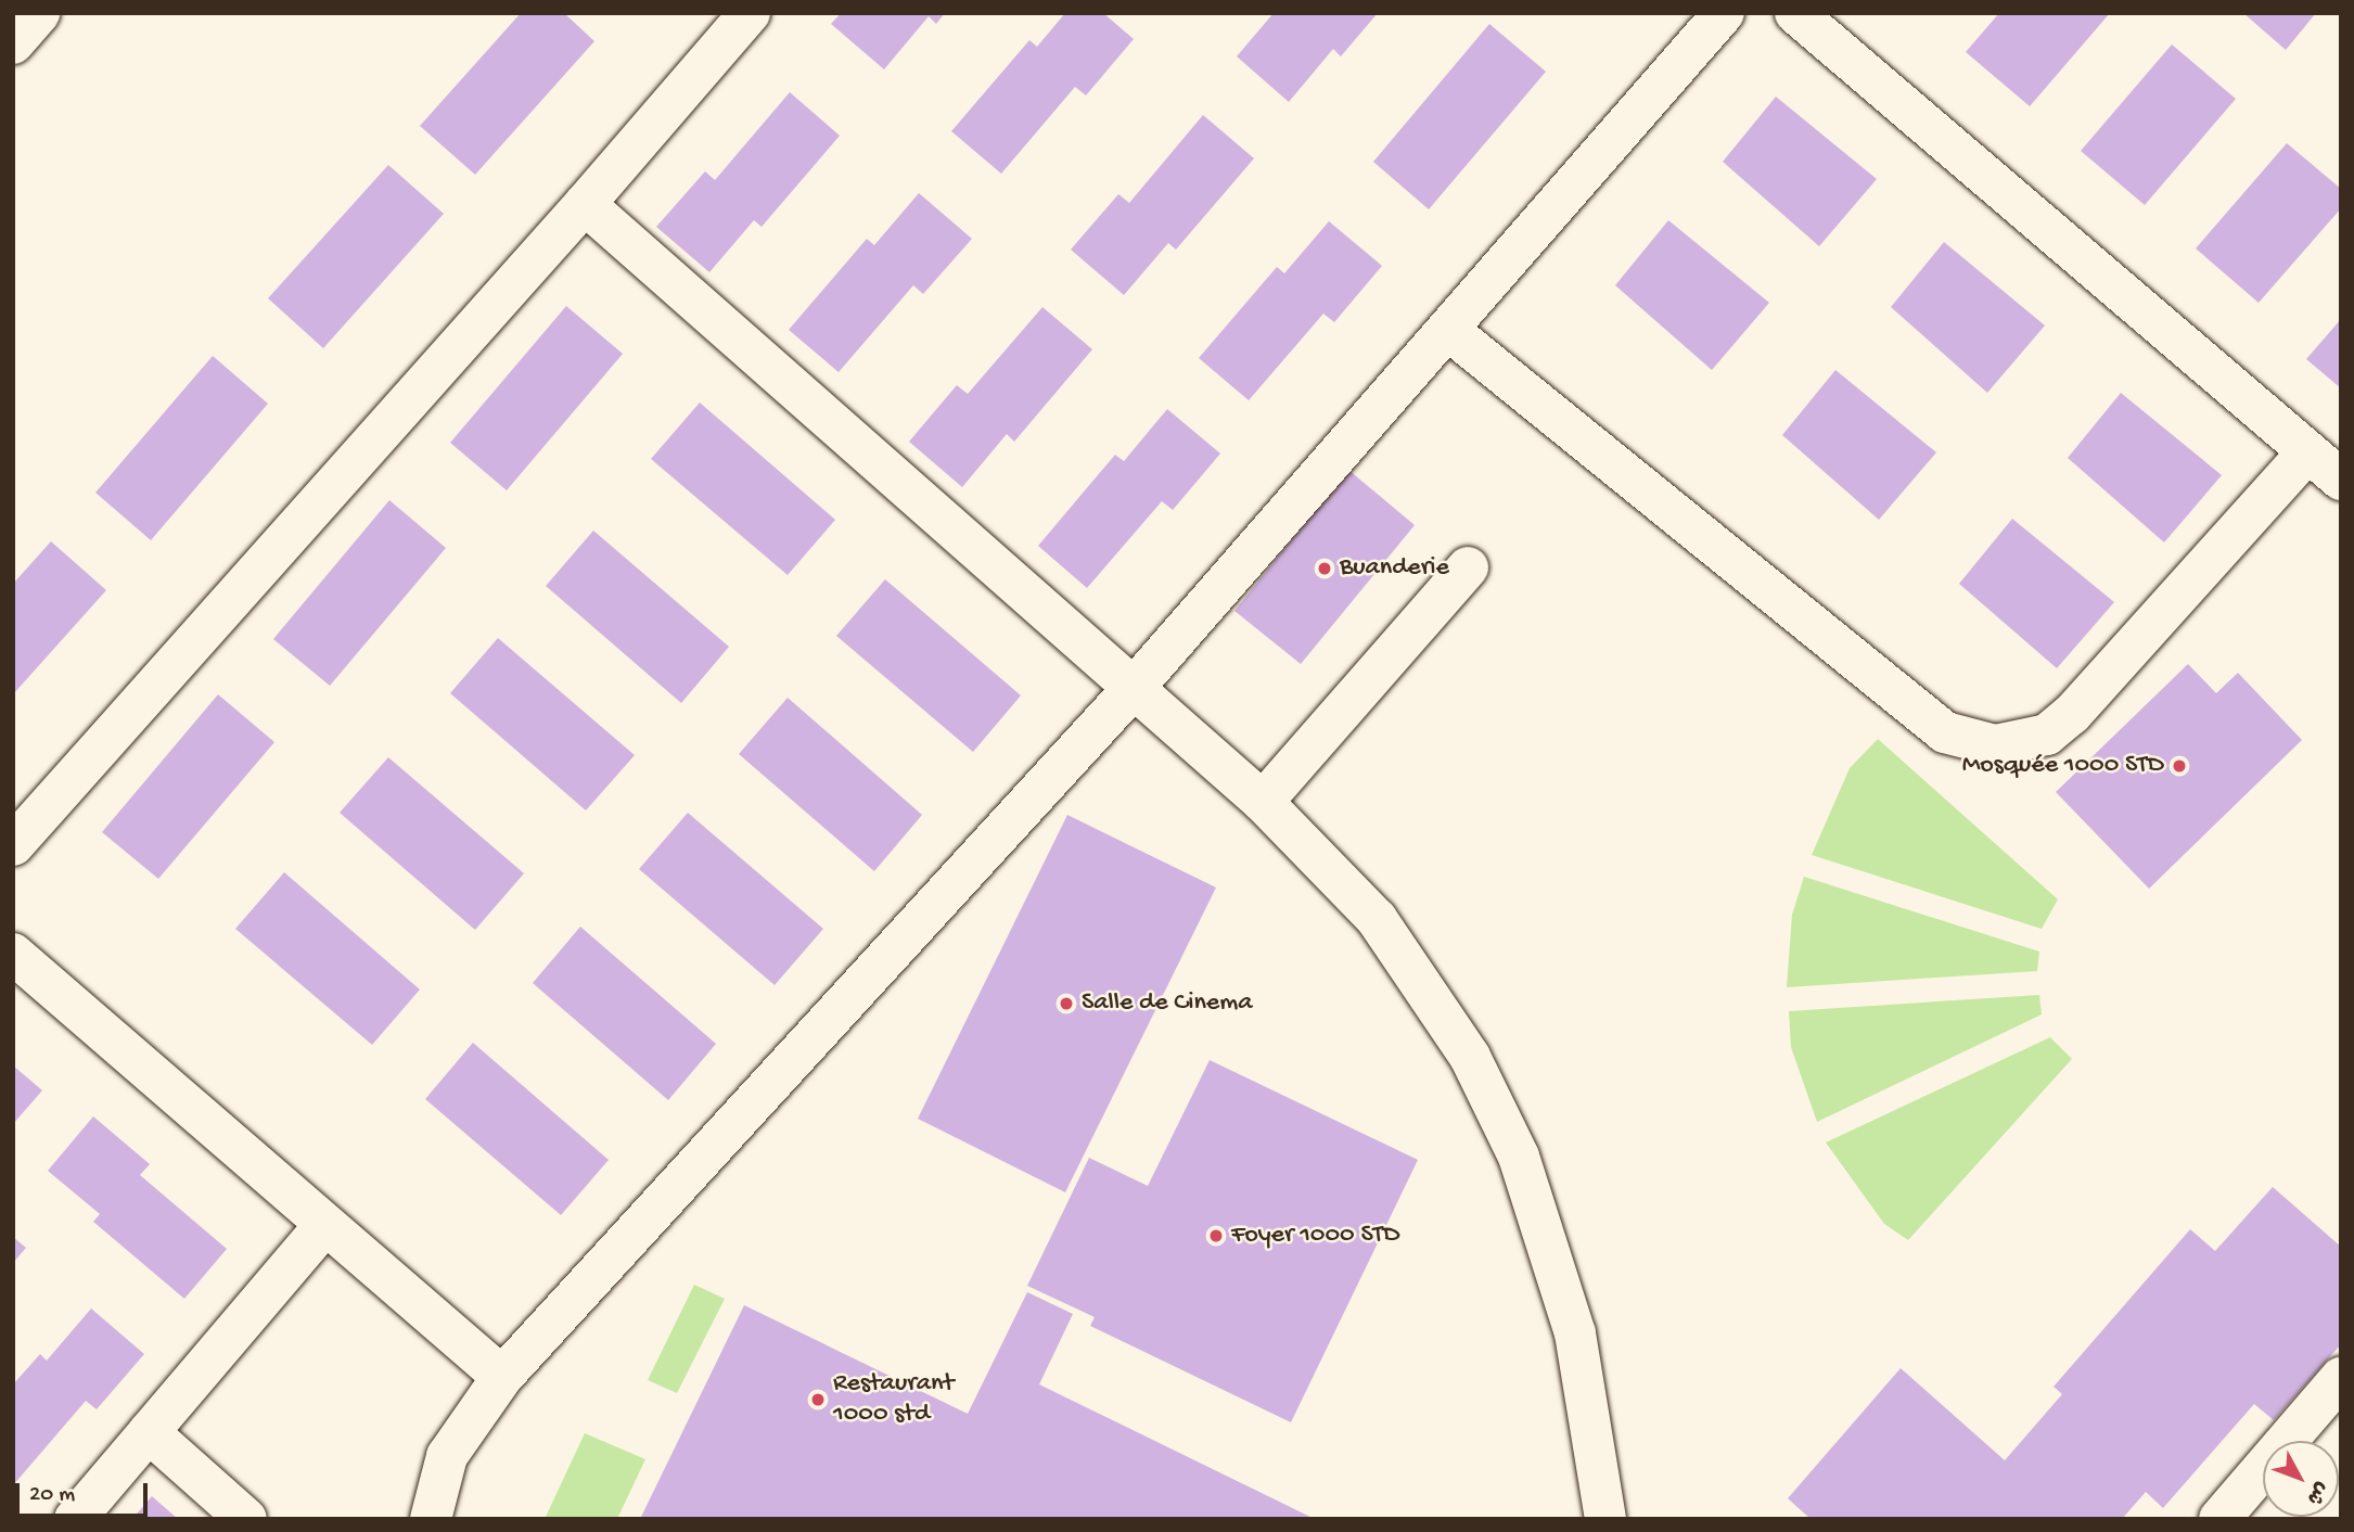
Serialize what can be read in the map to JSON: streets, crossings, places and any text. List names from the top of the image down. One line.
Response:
{"places":["Buanderie","Mosquée 1000 STD","Salle de Cinema","Foyer 1000 STD","Restaurant 1000 std"],"scale_bar":"20 m","north":"bottom right"}
